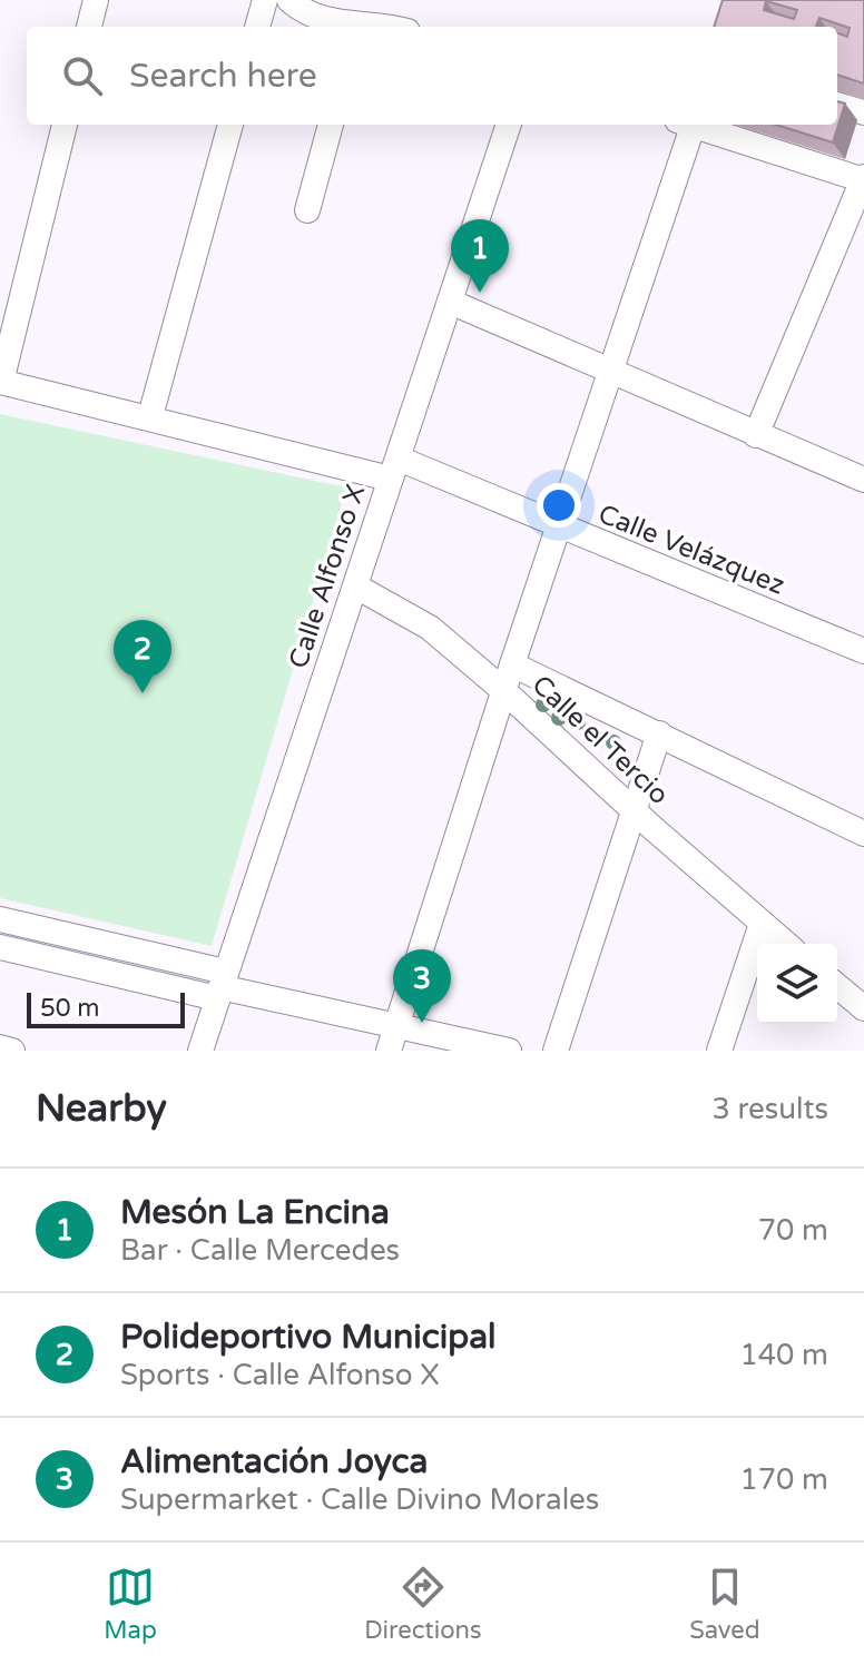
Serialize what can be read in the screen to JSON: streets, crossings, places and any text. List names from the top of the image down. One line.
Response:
{"streets":{"street":["Calle Velázquez","Calle Alfonso X","Calle el Tercio"]},"crossings":[["Calle Velázquez","Calle Alfonso X"],["Calle Alfonso X","Calle el Tercio"]],"scale_bar":"50 m","page":{"search":"Search here","pins":["1","2","3"],"scale":"50 m","heading":["Nearby","3 results"],"list":[{"mark":"1","name":"Mesón La Encina","note":"Bar · Calle Mercedes","value":"70 m"},{"mark":"2","name":"Polideportivo Municipal","note":"Sports · Calle Alfonso X","value":"140 m"},{"mark":"3","name":"Alimentación Joyca","note":"Supermarket · Calle Divino Morales","value":"170 m"}],"nav":["Map","Directions","Saved"]}}
